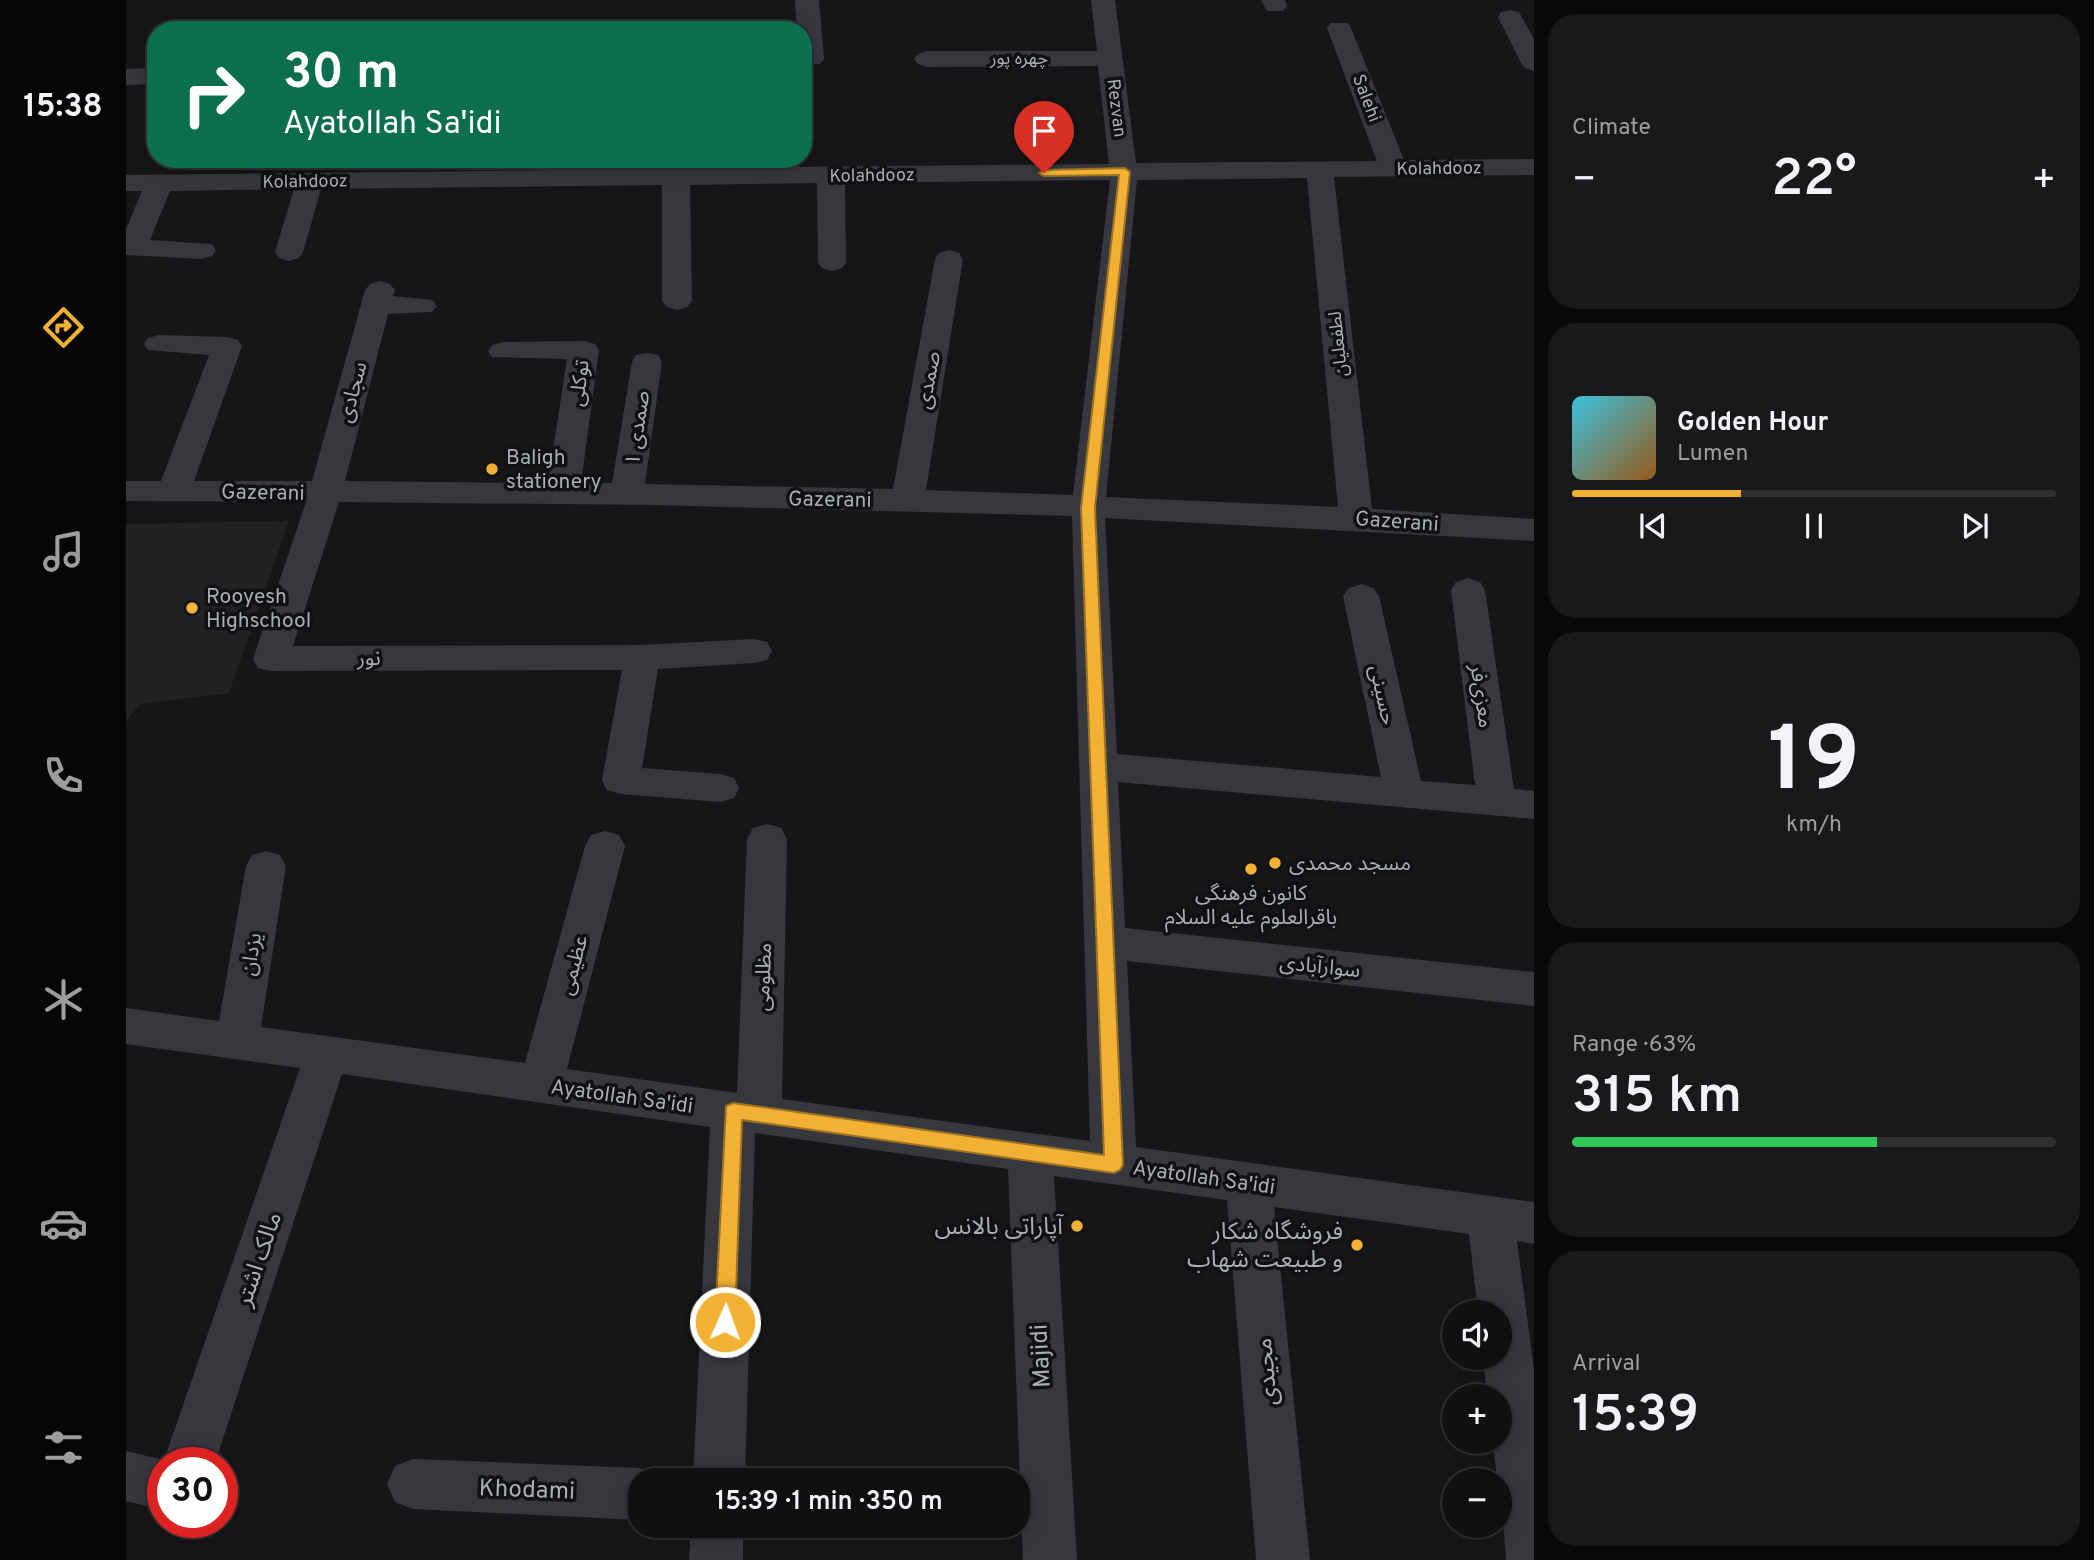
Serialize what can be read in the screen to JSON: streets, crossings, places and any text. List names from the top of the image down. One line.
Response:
{"streets":{"street":["چهره پور","Salehi","Rezvan","Kolahdooz","لطفعلیان","صمدی","توکلی","سجادی","صمدی ۱","Gazerani","نور","حسینی","معزی‌فر","یزدان","عظیمی","سوارآبادی","مظلومی","Ayatollah Sa'idi","مالک اشتر","Majidi","مجیدی","Khodami"]},"crossings":[["چهره پور","Rezvan"],["Salehi","Kolahdooz"],["Rezvan","Kolahdooz"],["Rezvan","Gazerani"],["Rezvan","سوارآبادی"],["Rezvan","Ayatollah Sa'idi"],["Kolahdooz","لطفعلیان"],["لطفعلیان","Gazerani"],["صمدی","Gazerani"],["توکلی","Gazerani"],["سجادی","Gazerani"],["سجادی","نور"],["صمدی ۱","Gazerani"],["Gazerani","نور"],["یزدان","Ayatollah Sa'idi"],["عظیمی","Ayatollah Sa'idi"],["مظلومی","Ayatollah Sa'idi"],["Ayatollah Sa'idi","مالک اشتر"],["Ayatollah Sa'idi","Majidi"],["Ayatollah Sa'idi","مجیدی"]],"places":["Baligh stationery","Rooyesh Highschool","مسجد محمدی","کانون فرهنگی باقرالعلوم علیه السلام","آپاراتی بالانس","فروشگاه شکار و طبیعت شهاب"],"page":{"tabs":"15:38","tile":["Climate",["19","km/h"],["Range · 63%","315 km"],["Arrival","15:39"]],"turn":["30 m","Ayatollah Sa'idi"],"heat":["−","22°","+"],"song":["Golden Hour","Lumen"],"map_buttons":["+","−"],"limit":"30","trip":"15:39 · 1 min · 350 m"}}
